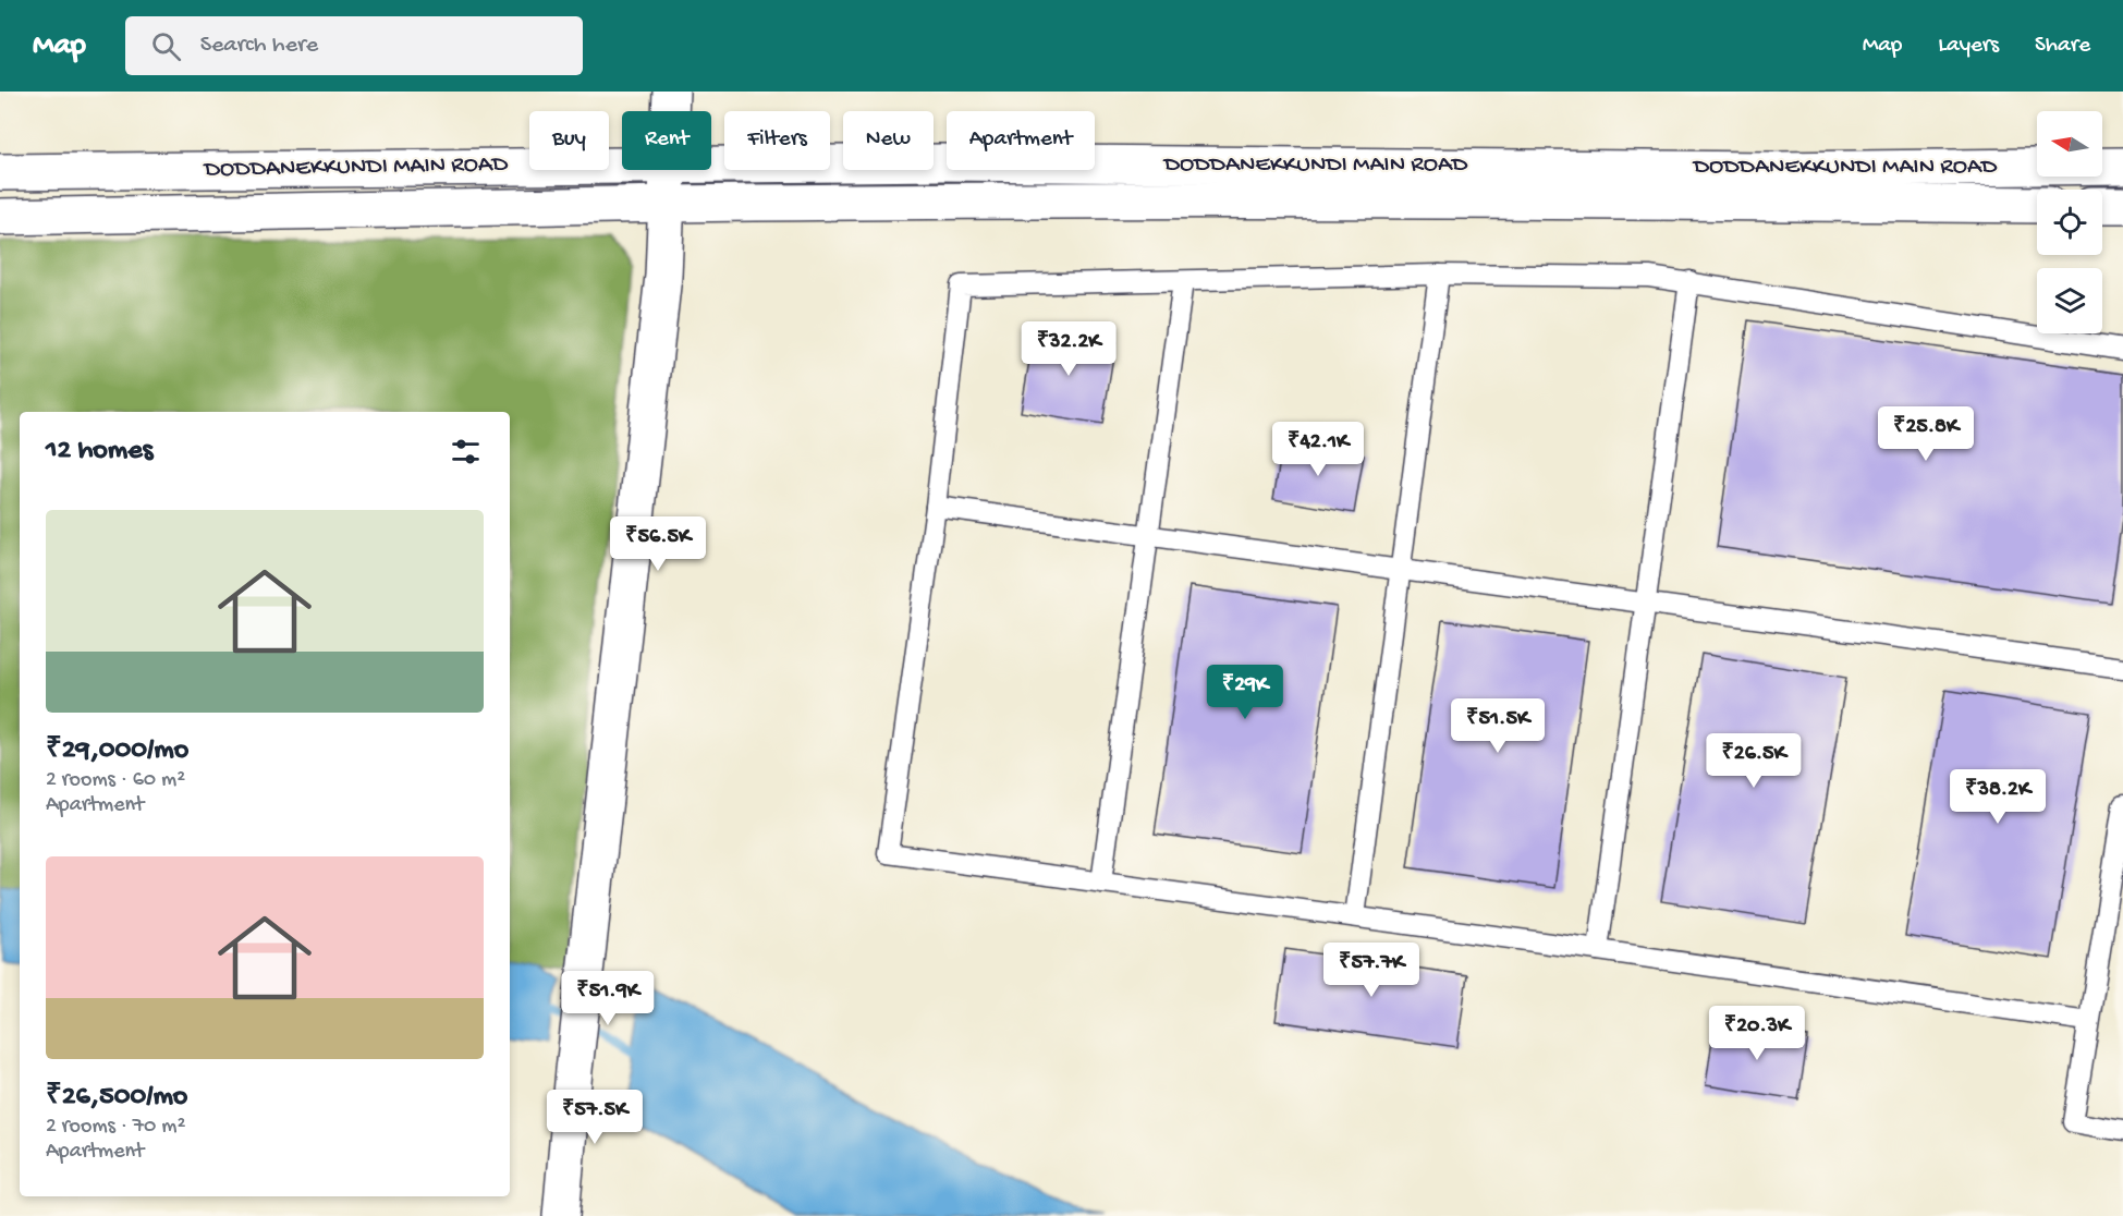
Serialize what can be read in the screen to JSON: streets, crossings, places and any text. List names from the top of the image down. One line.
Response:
{"streets":{"street":["DODDANEKKUNDI MAIN ROAD"]},"north":"left","page":{"header":"Map","search":"Search here","nav":["Map","Layers","Share"],"chip":["Buy","Rent","Filters","New","Apartment"],"price":["₹32.2K","₹25.8K","₹42.1K","₹56.5K","₹29K","₹51.5K","₹26.5K","₹38.2K","₹57.7K","₹51.9K","₹20.3K","₹57.5K"],"heading":"12 homes","list":[{"name":"₹29,000/mo","note":"2 rooms · 60 m² · Apartment"},{"name":"₹26,500/mo","note":"2 rooms · 70 m² · Apartment"}]}}
